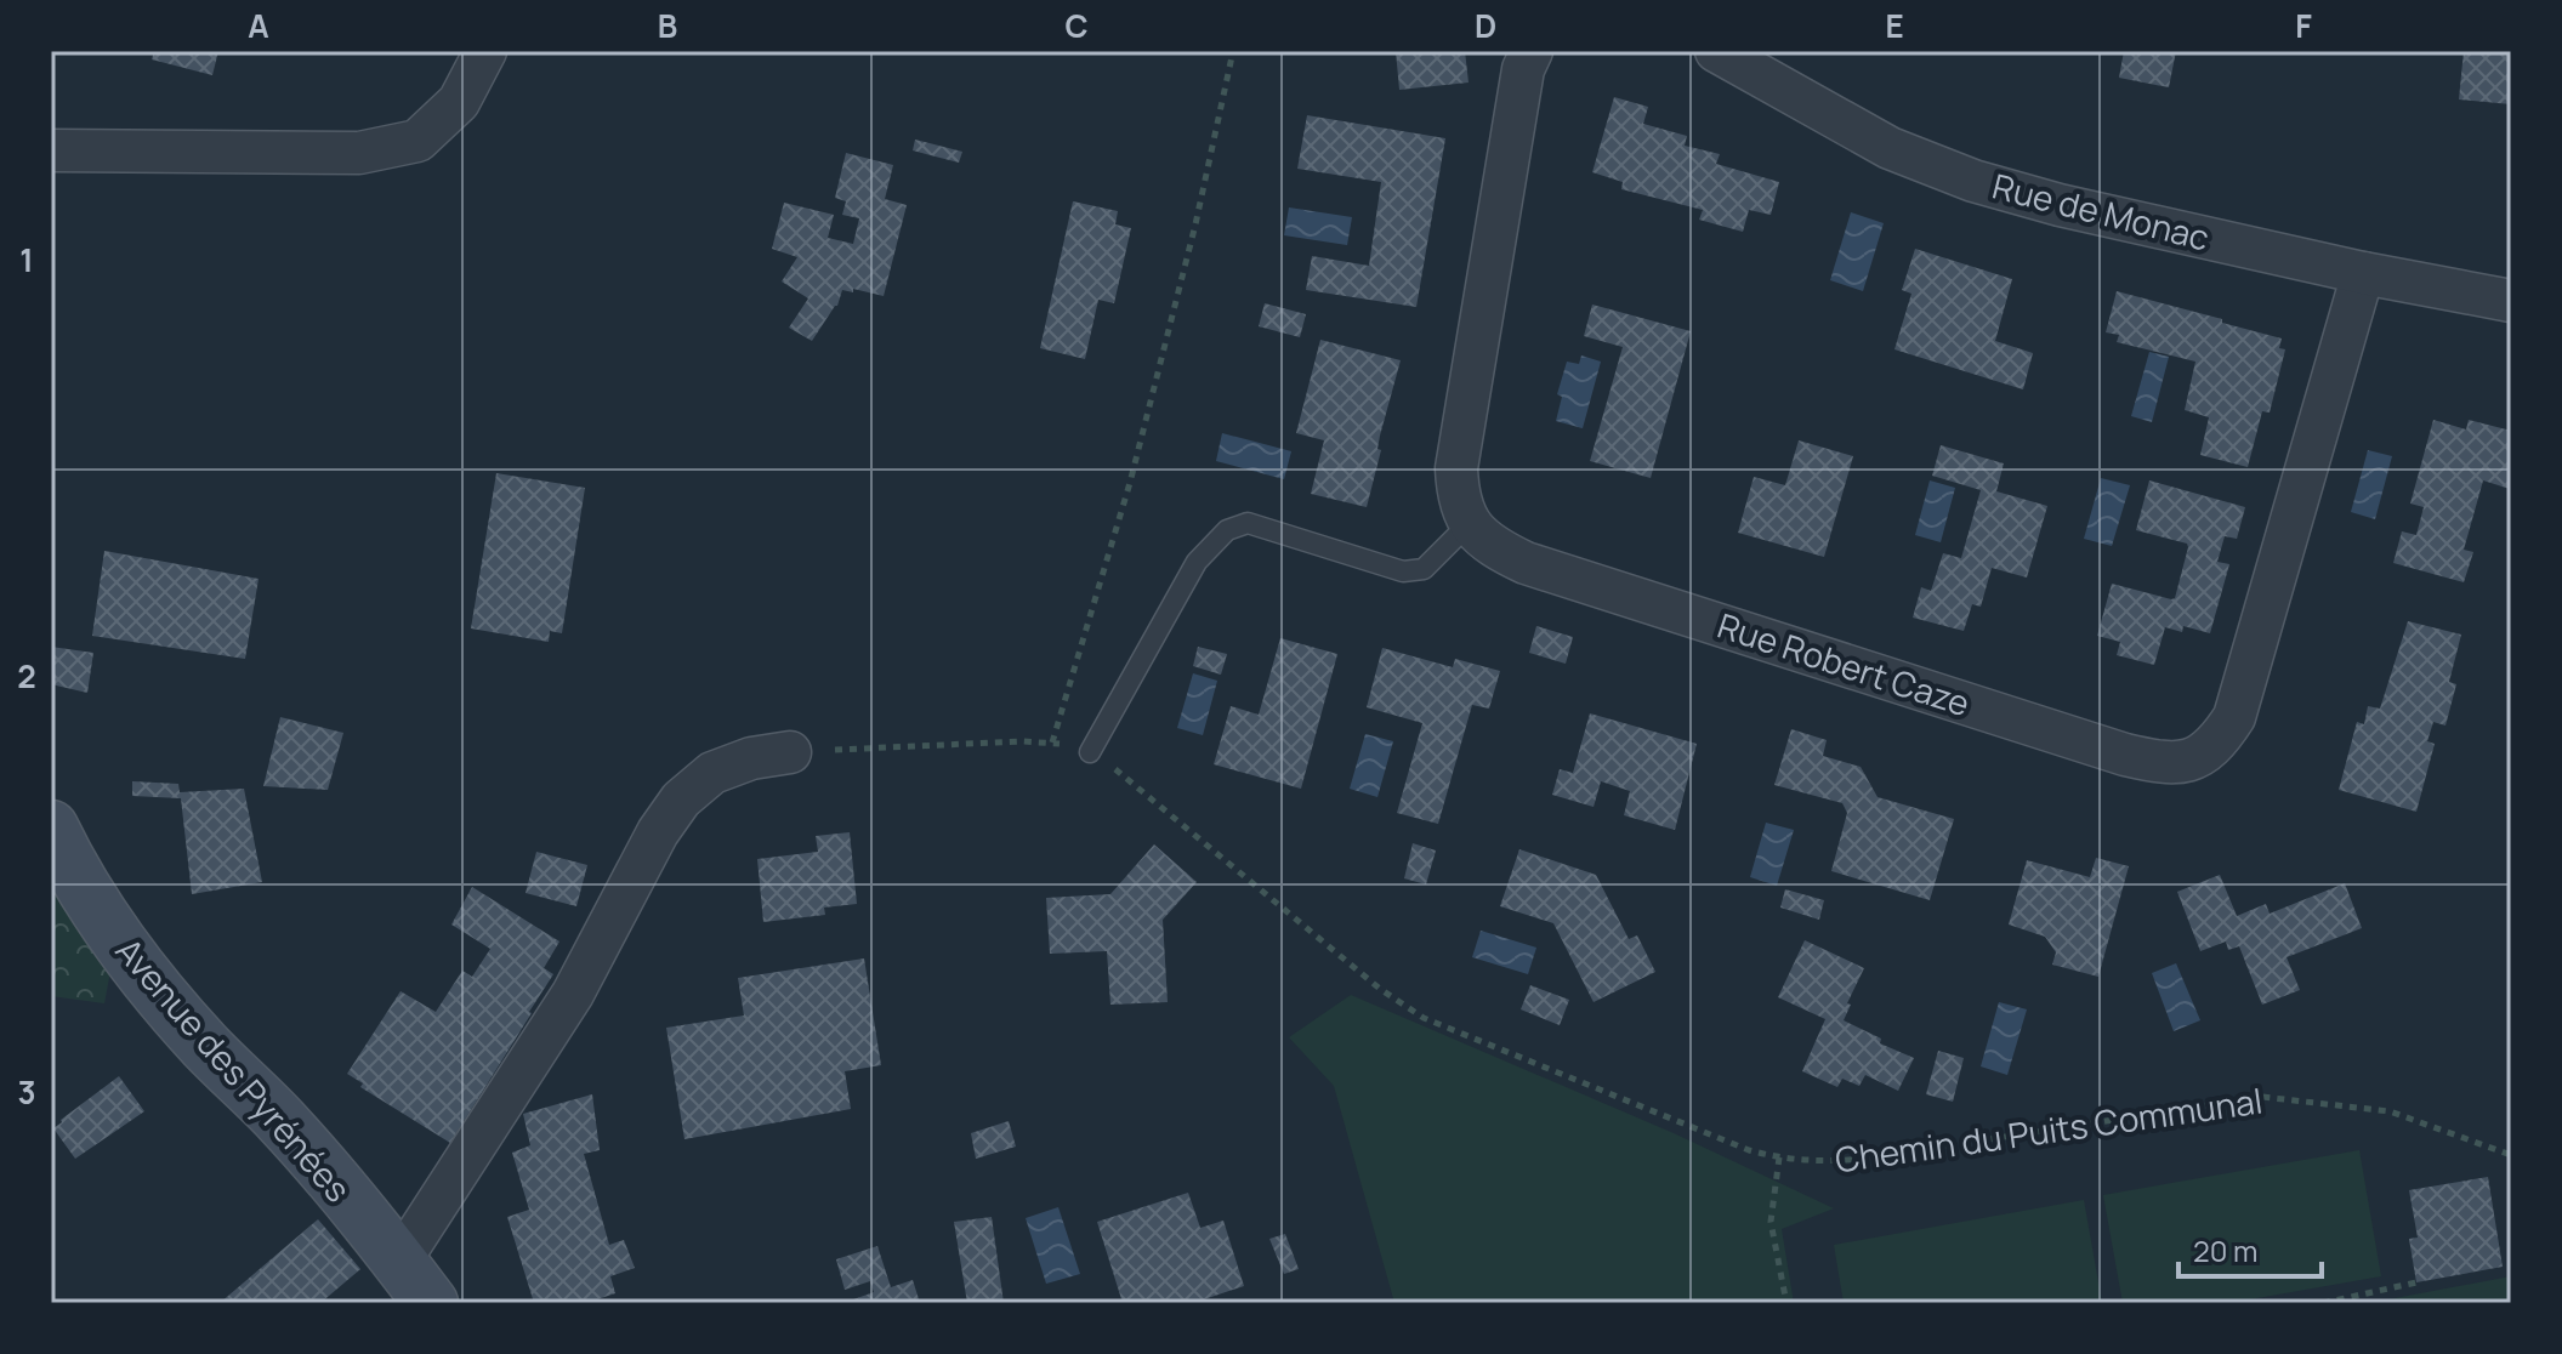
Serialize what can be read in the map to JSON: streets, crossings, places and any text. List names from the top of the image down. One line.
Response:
{"streets":{"street":["Rue de Monac","Rue Robert Caze","Avenue des Pyrénées"],"path":["Chemin du Puits Communal"]},"crossings":[["Rue de Monac","Rue Robert Caze"]],"scale_bar":"20 m","grid":{"columns":["A","B","C","D","E","F"],"rows":["1","2","3"]}}
